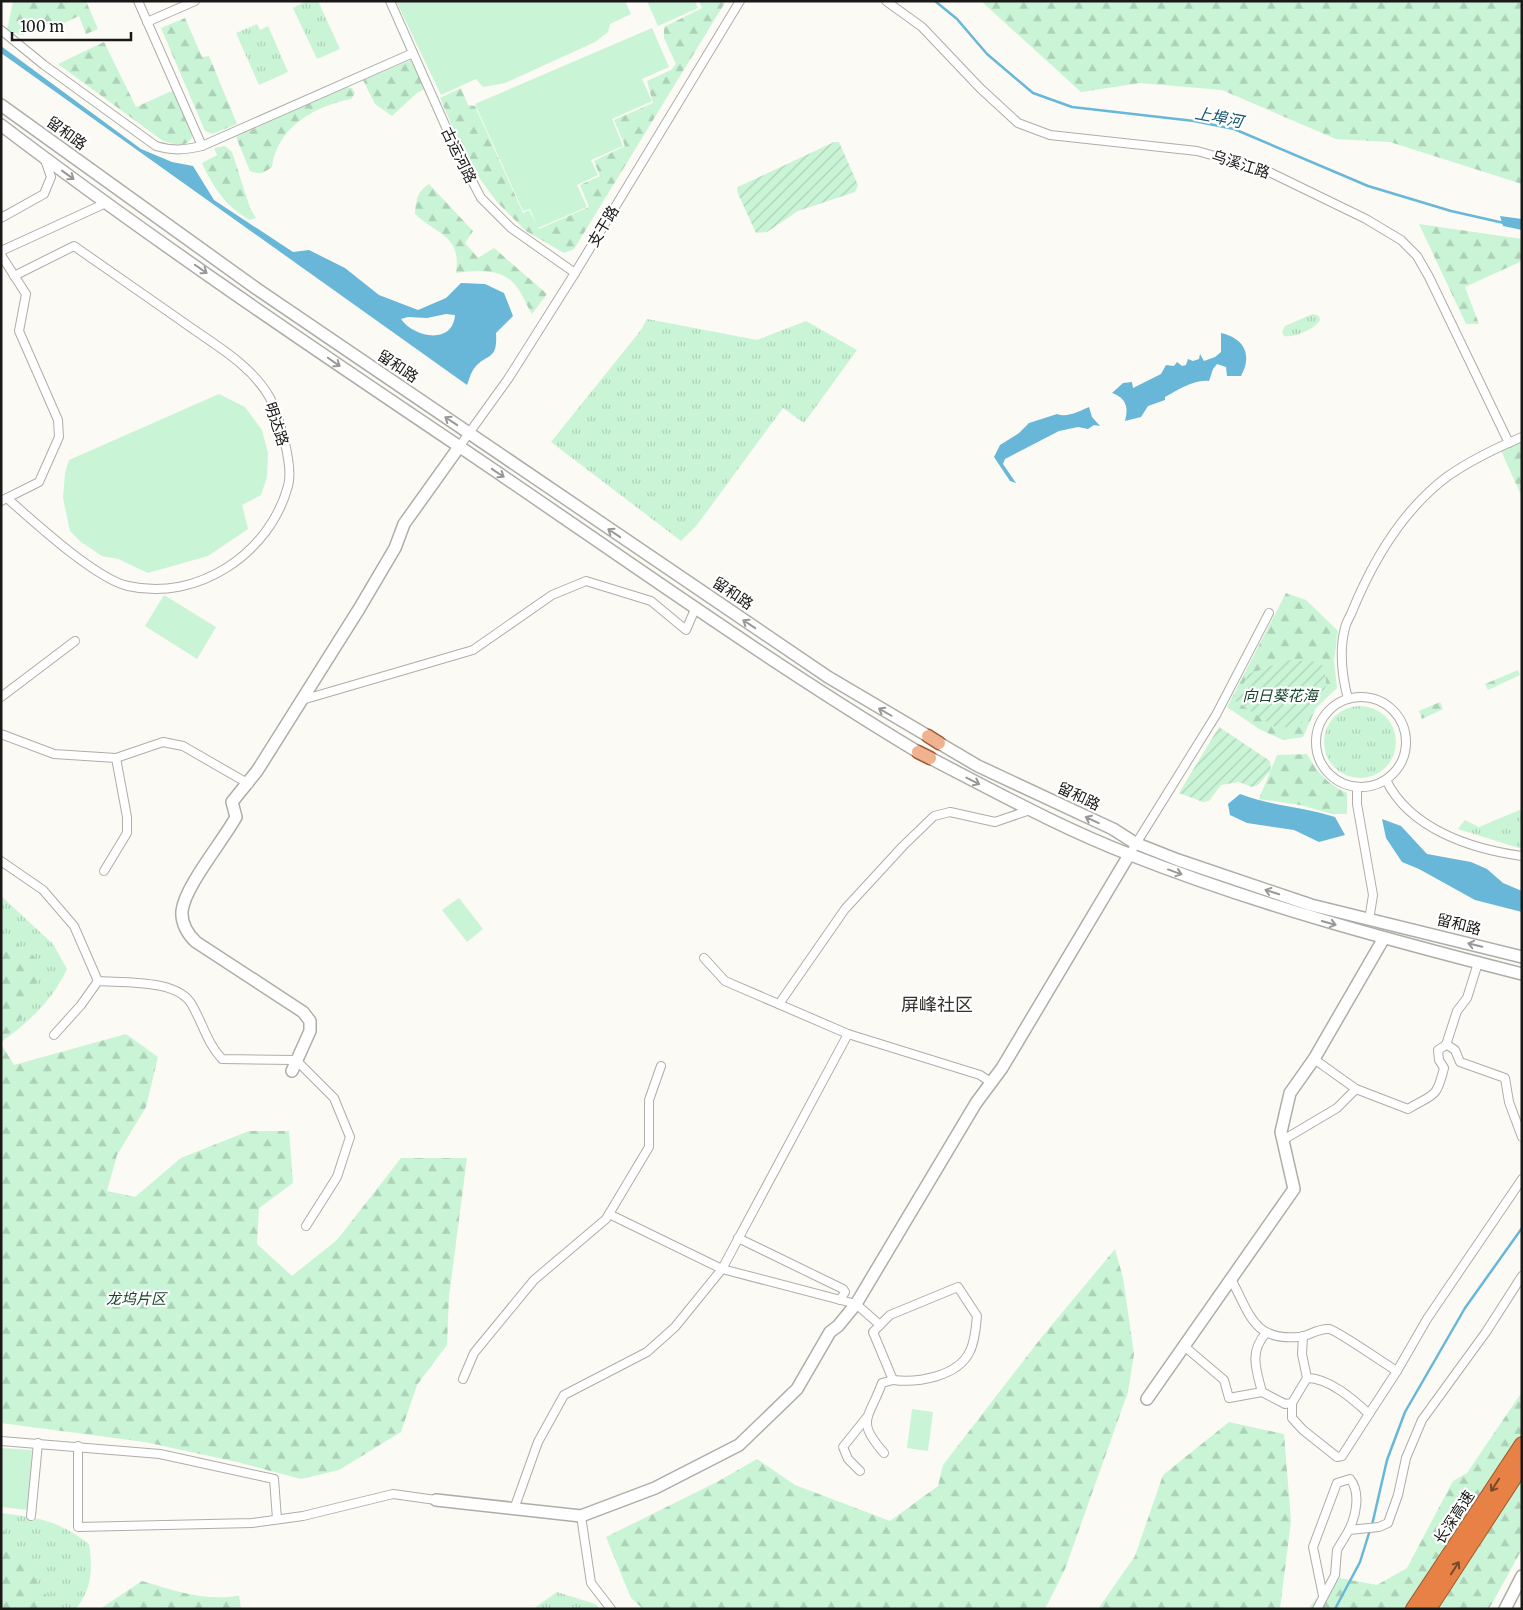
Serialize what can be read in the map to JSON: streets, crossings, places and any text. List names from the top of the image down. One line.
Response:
{"streets":{"highway":["长深高速"],"main road":["留和路"],"street":["古运河路","乌溪江路","支干路","明达路"]},"crossings":[["留和路","支干路"],["古运河路","支干路"]],"districts":["屏峰社区"],"water":["上埠河"],"parks":["向日葵花海","龙坞片区"],"scale_bar":"100 m"}
